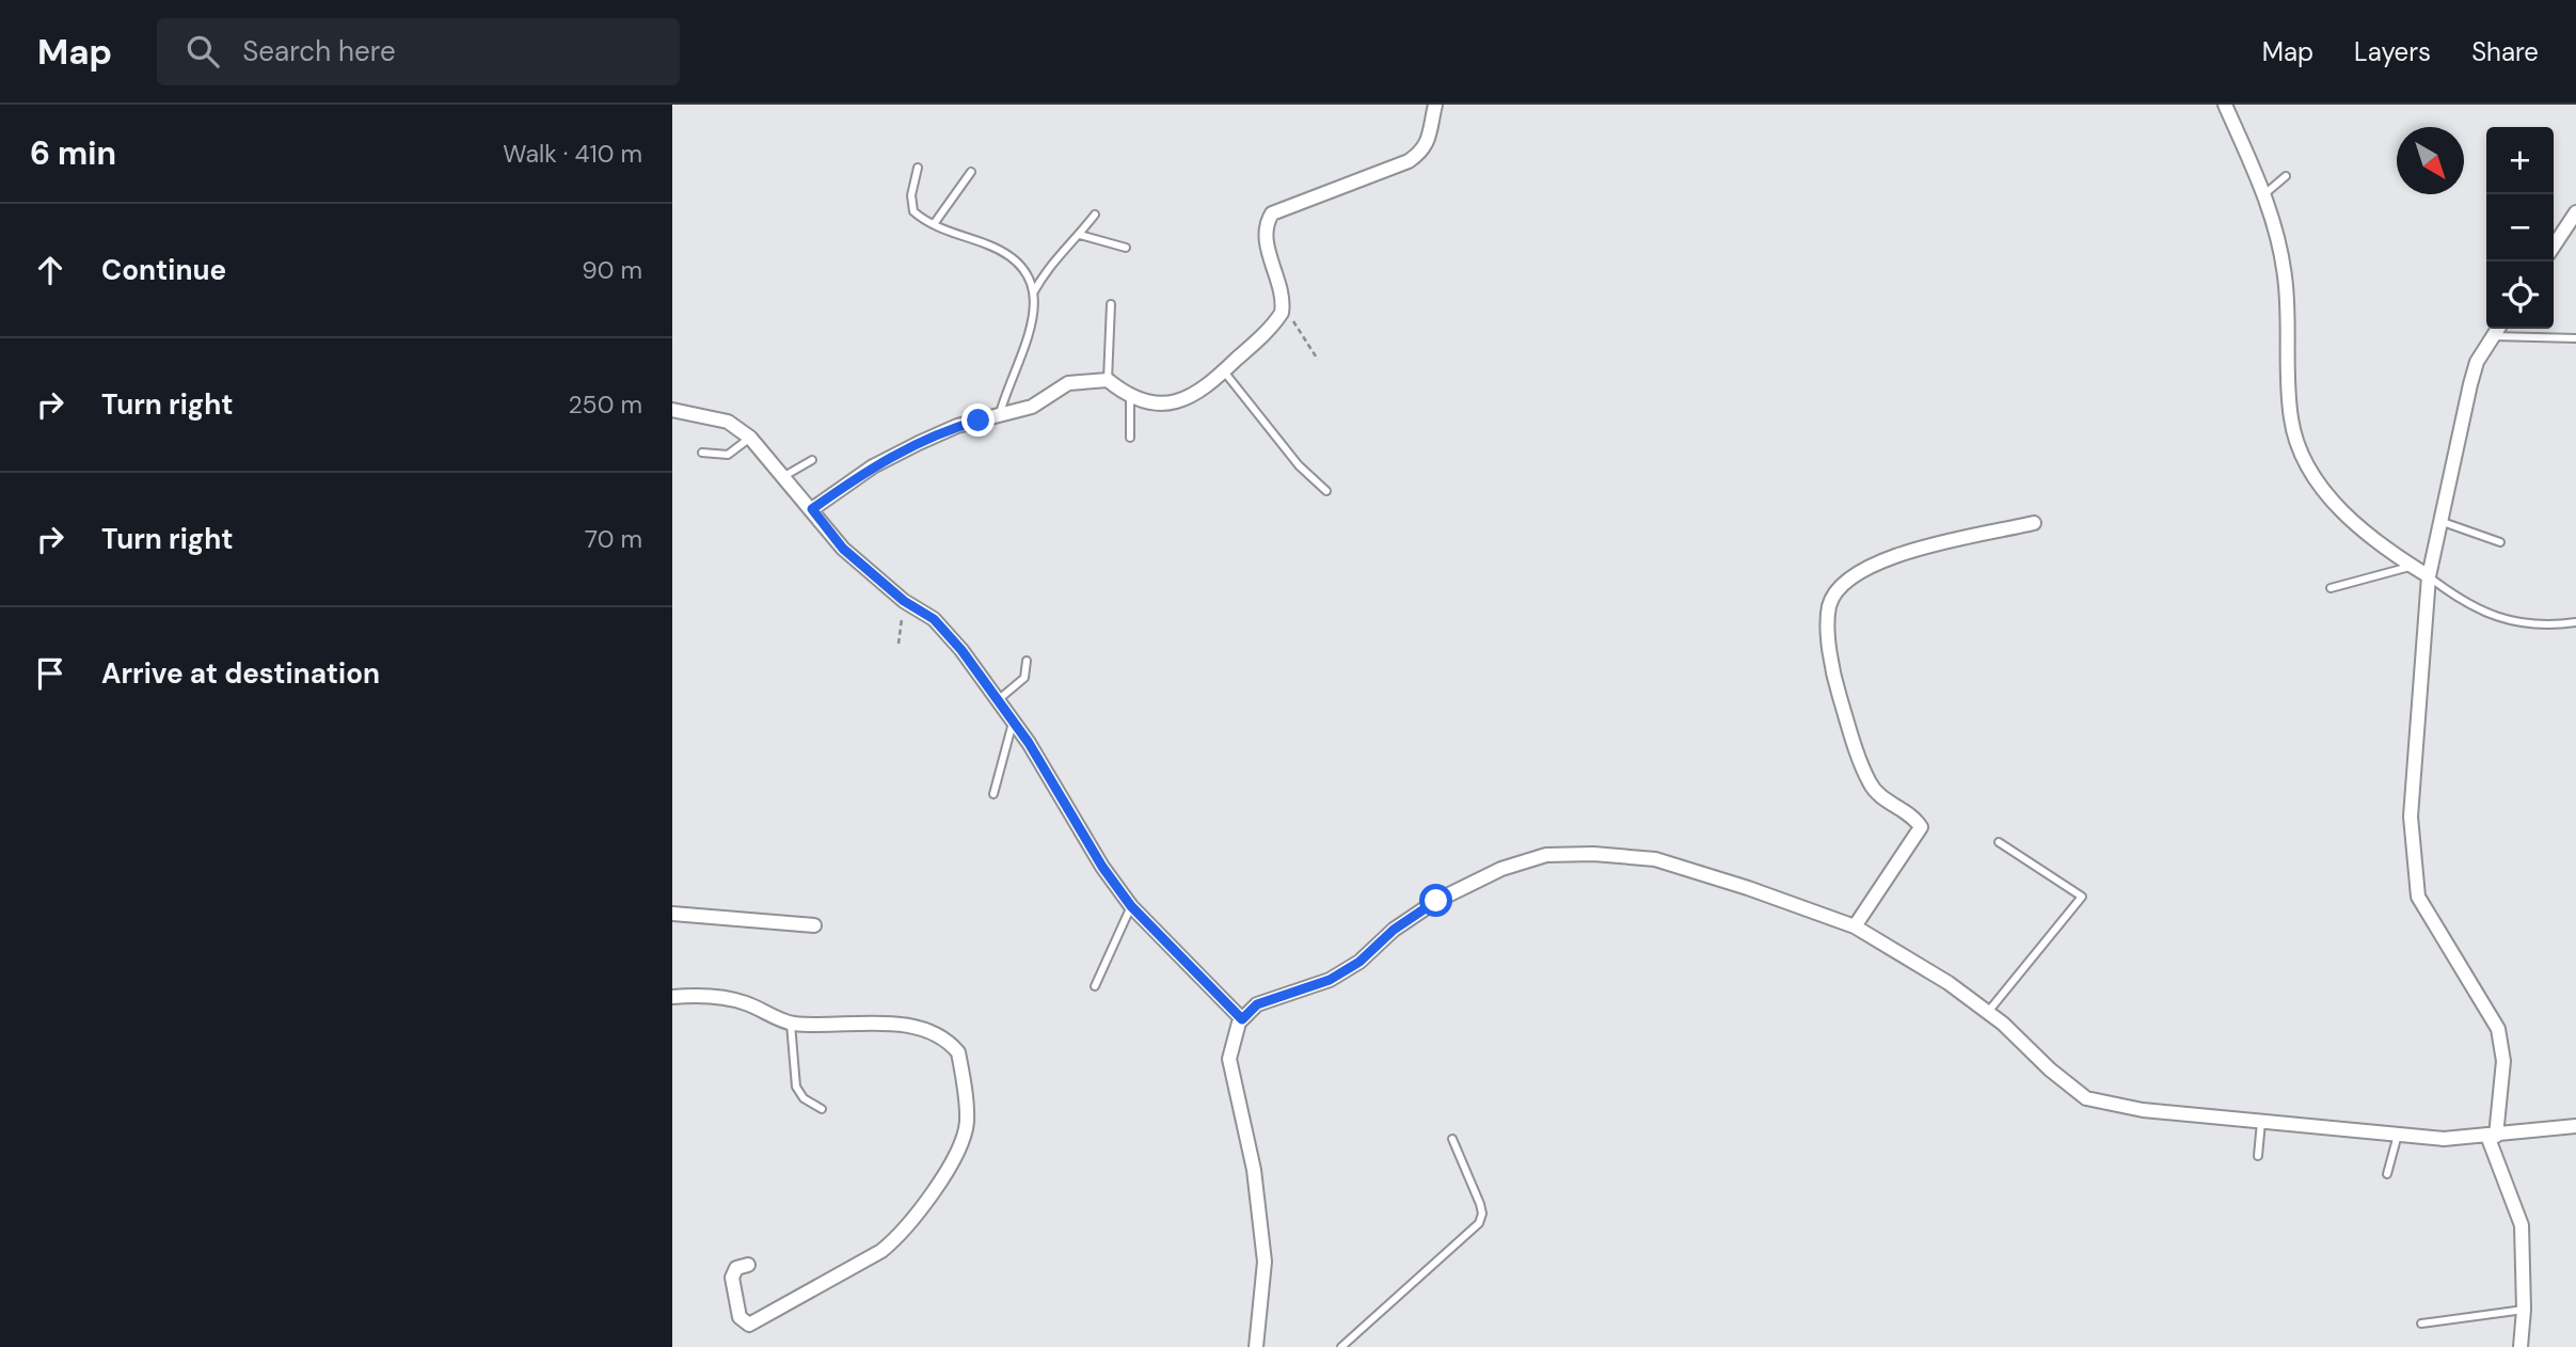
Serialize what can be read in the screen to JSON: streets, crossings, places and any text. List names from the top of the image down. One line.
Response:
{"north":"bottom right","page":{"header":"Map","search":"Search here","nav":["Map","Layers","Share"],"heading":["6 min","Walk · 410 m"],"map_buttons":["+","−"],"list":[["Continue","90 m"],["Turn right","250 m"],["Turn right","70 m"],"Arrive at destination"]}}
